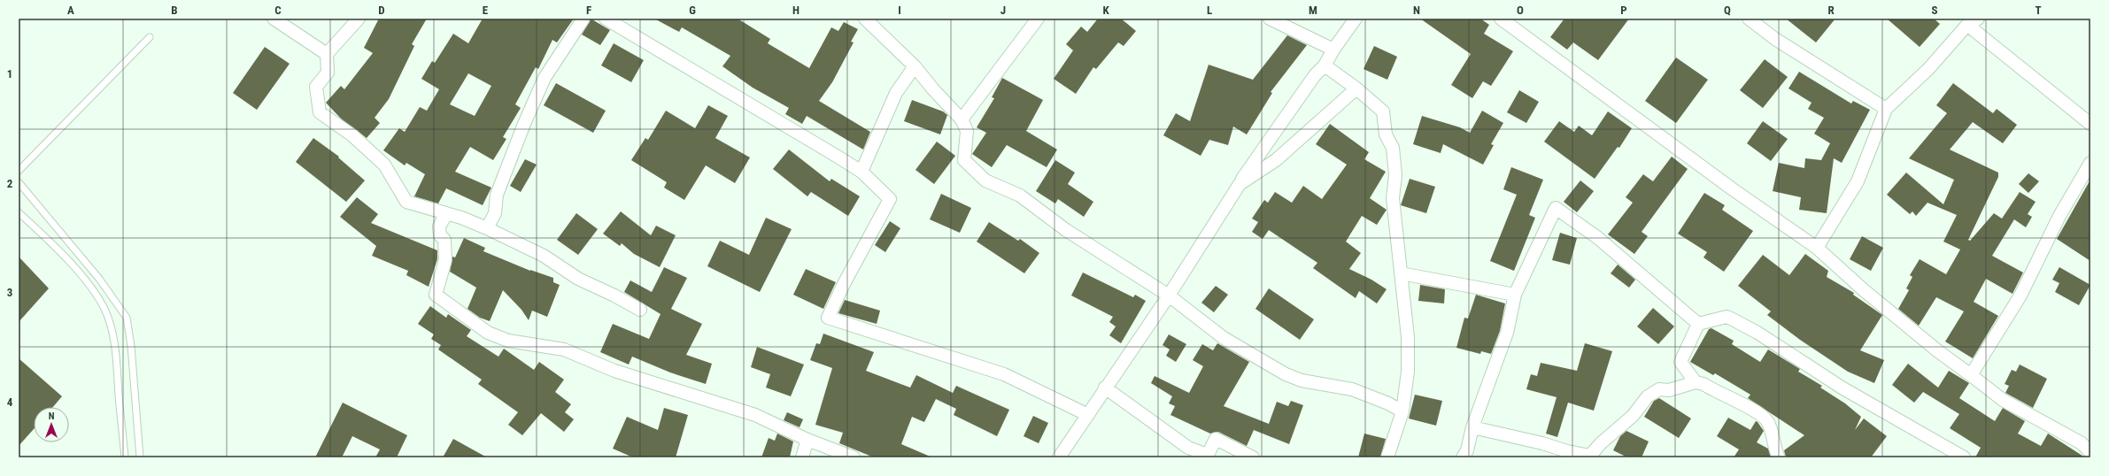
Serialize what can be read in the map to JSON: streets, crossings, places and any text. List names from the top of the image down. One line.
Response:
{"north":"top","grid":{"columns":["A","B","C","D","E","F","G","H","I","J","K","L","M","N","O","P","Q","R","S","T"],"rows":["1","2","3","4"]}}
